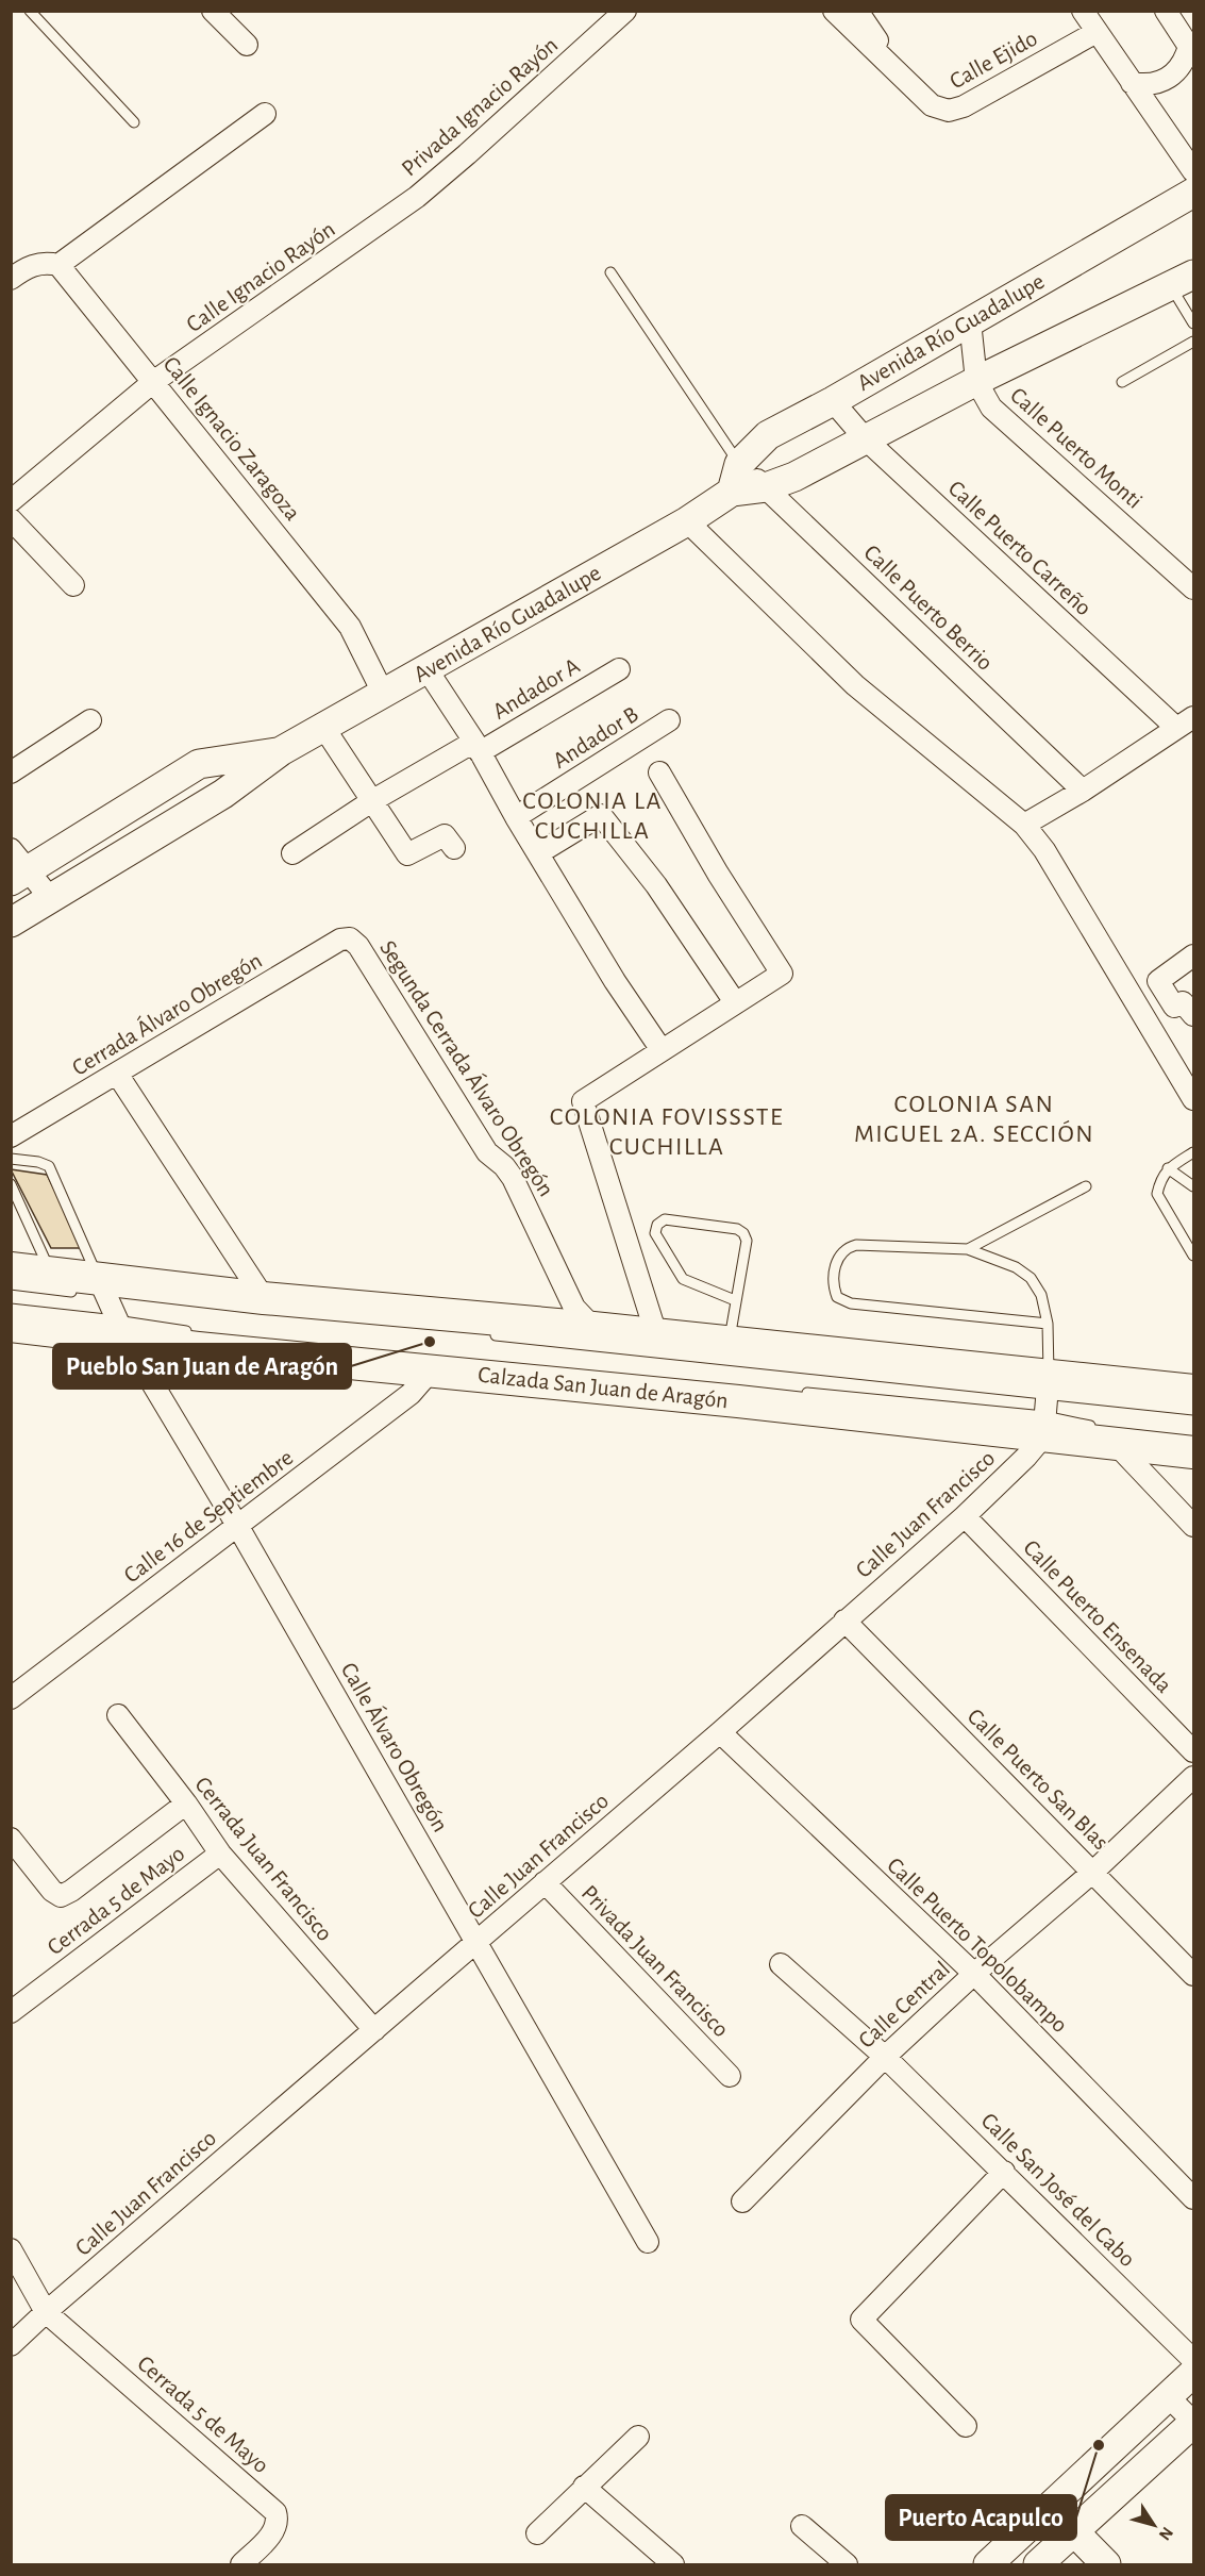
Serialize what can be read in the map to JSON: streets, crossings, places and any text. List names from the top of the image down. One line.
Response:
{"streets":{"main road":["Calzada San Juan de Aragón"],"street":["Calle Ejido","Privada Ignacio Rayón","Calle Ignacio Rayón","Avenida Río Guadalupe","Calle Ignacio Zaragoza","Calle Puerto Monti","Calle Puerto Carreño","Calle Puerto Berrio","Andador A","Andador B","Cerrada Álvaro Obregón","Segunda Cerrada Álvaro Obregón","Calle Juan Francisco","Calle 16 de Septiembre","Calle Puerto Ensenada","Calle Álvaro Obregón","Calle Puerto San Blas","Cerrada Juan Francisco","Cerrada 5 de Mayo","Calle Puerto Topolobampo","Privada Juan Francisco","Calle Central","Calle San José del Cabo"]},"crossings":[["Privada Ignacio Rayón","Calle Ignacio Rayón"],["Calle Ignacio Rayón","Calle Ignacio Zaragoza"],["Avenida Río Guadalupe","Calle Ignacio Zaragoza"],["Avenida Río Guadalupe","Calle Puerto Monti"],["Avenida Río Guadalupe","Calle Puerto Carreño"],["Avenida Río Guadalupe","Calle Puerto Berrio"],["Cerrada Álvaro Obregón","Segunda Cerrada Álvaro Obregón"],["Calzada San Juan de Aragón","Calle Juan Francisco"],["Calzada San Juan de Aragón","Calle 16 de Septiembre"],["Calzada San Juan de Aragón","Calle Álvaro Obregón"],["Calle Juan Francisco","Calle Puerto Ensenada"],["Calle Juan Francisco","Calle Álvaro Obregón"],["Calle Juan Francisco","Calle Puerto San Blas"],["Calle Juan Francisco","Cerrada Juan Francisco"],["Calle Juan Francisco","Cerrada 5 de Mayo"],["Calle Juan Francisco","Calle Puerto Topolobampo"],["Calle Juan Francisco","Privada Juan Francisco"],["Calle 16 de Septiembre","Calle Álvaro Obregón"],["Calle Puerto San Blas","Calle Central"],["Cerrada Juan Francisco","Cerrada 5 de Mayo"],["Calle Puerto Topolobampo","Calle Central"],["Calle Central","Calle San José del Cabo"]],"districts":["COLONIA LA CUCHILLA","COLONIA SAN MIGUEL 2A. SECCIÓN","COLONIA FOVISSSTE CUCHILLA"],"places":["Pueblo San Juan de Aragón","Puerto Acapulco"],"north":"bottom right"}
